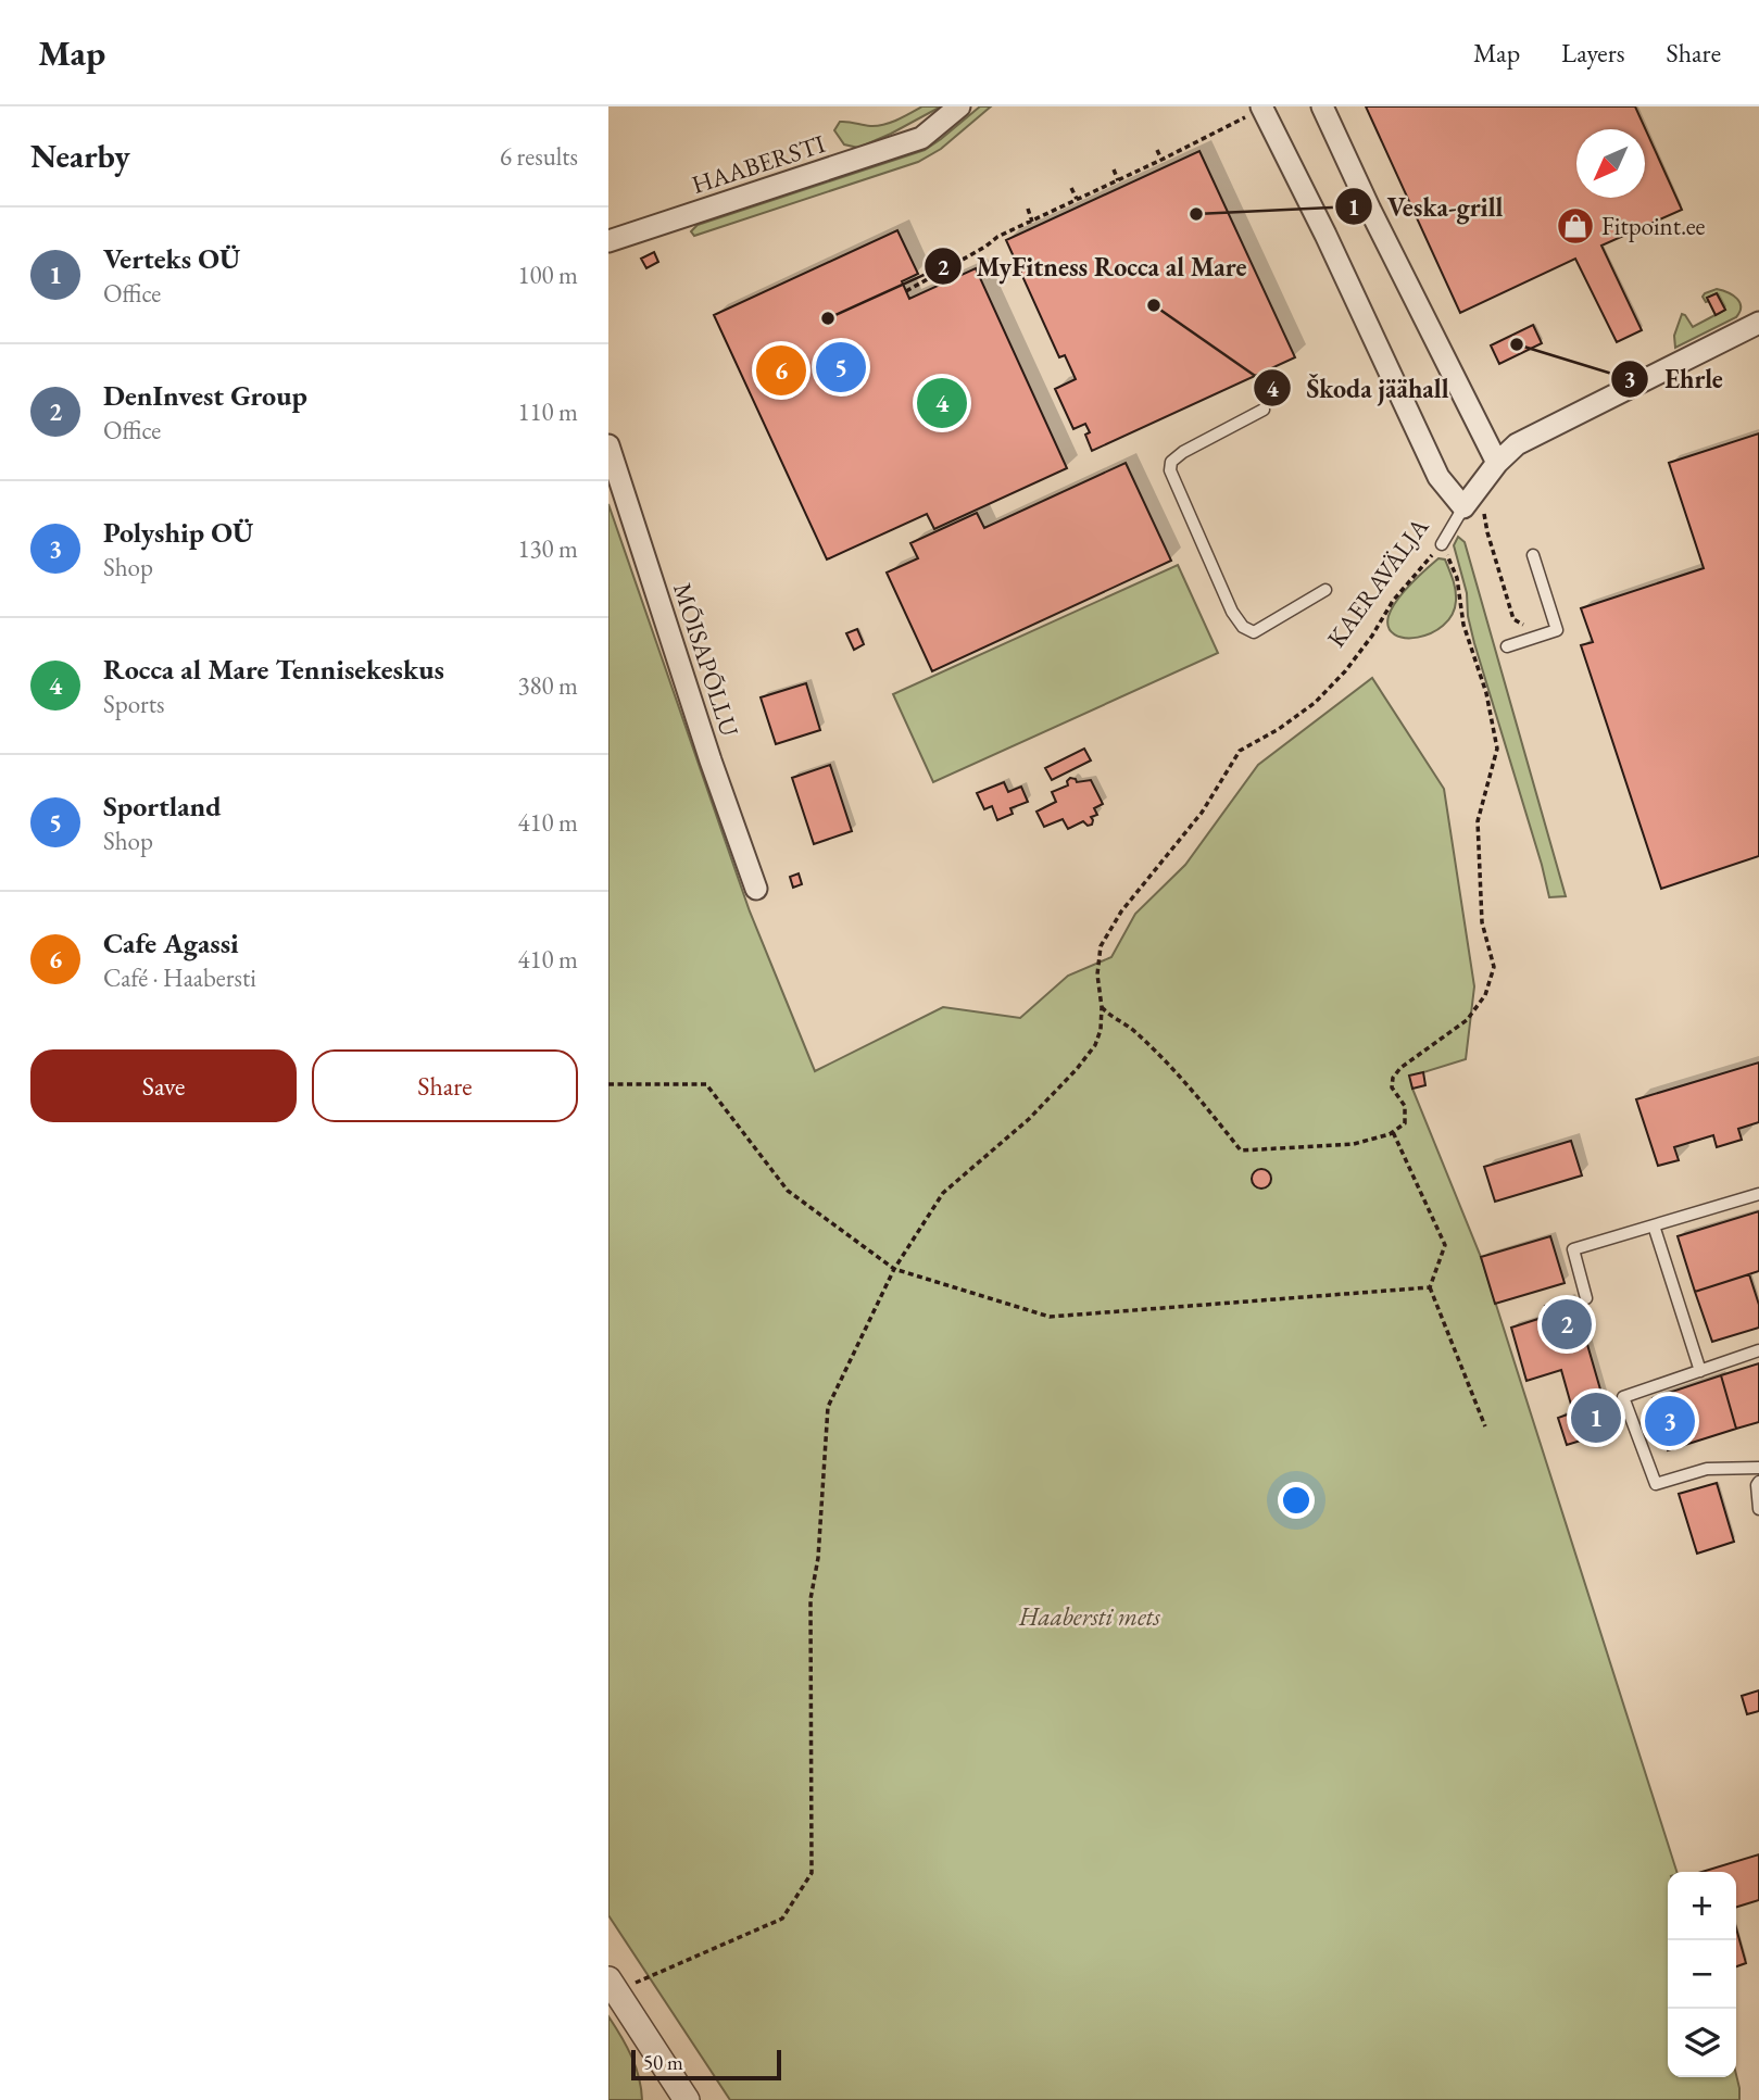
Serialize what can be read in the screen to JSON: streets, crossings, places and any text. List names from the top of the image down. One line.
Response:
{"streets":{"street":["HAABERSTI","KAERAVÄLJA","MÕISAPÕLLU"]},"parks":["Haabersti mets"],"places":{"other":["Veska-grill","Škoda jäähall","MyFitness Rocca al Mare","Ehrle"],"shop":["Fitpoint.ee"]},"scale_bar":"50 m","north":"bottom left","page":{"header":"Map","nav":["Map","Layers","Share"],"heading":["Nearby","6 results"],"list":[{"mark":"1","name":"Verteks OÜ","note":"Office","value":"100 m"},{"mark":"2","name":"DenInvest Group","note":"Office","value":"110 m"},{"mark":"3","name":"Polyship OÜ","note":"Shop","value":"130 m"},{"mark":"4","name":"Rocca al Mare Tennisekeskus","note":"Sports","value":"380 m"},{"mark":"5","name":"Sportland","note":"Shop","value":"410 m"},{"mark":"6","name":"Cafe Agassi","note":"Café · Haabersti","value":"410 m"}],"pins":["5","6","4","2","1","3"],"buttons":["Save","Share"],"map_buttons":["+","−"],"scale":"50 m"}}
